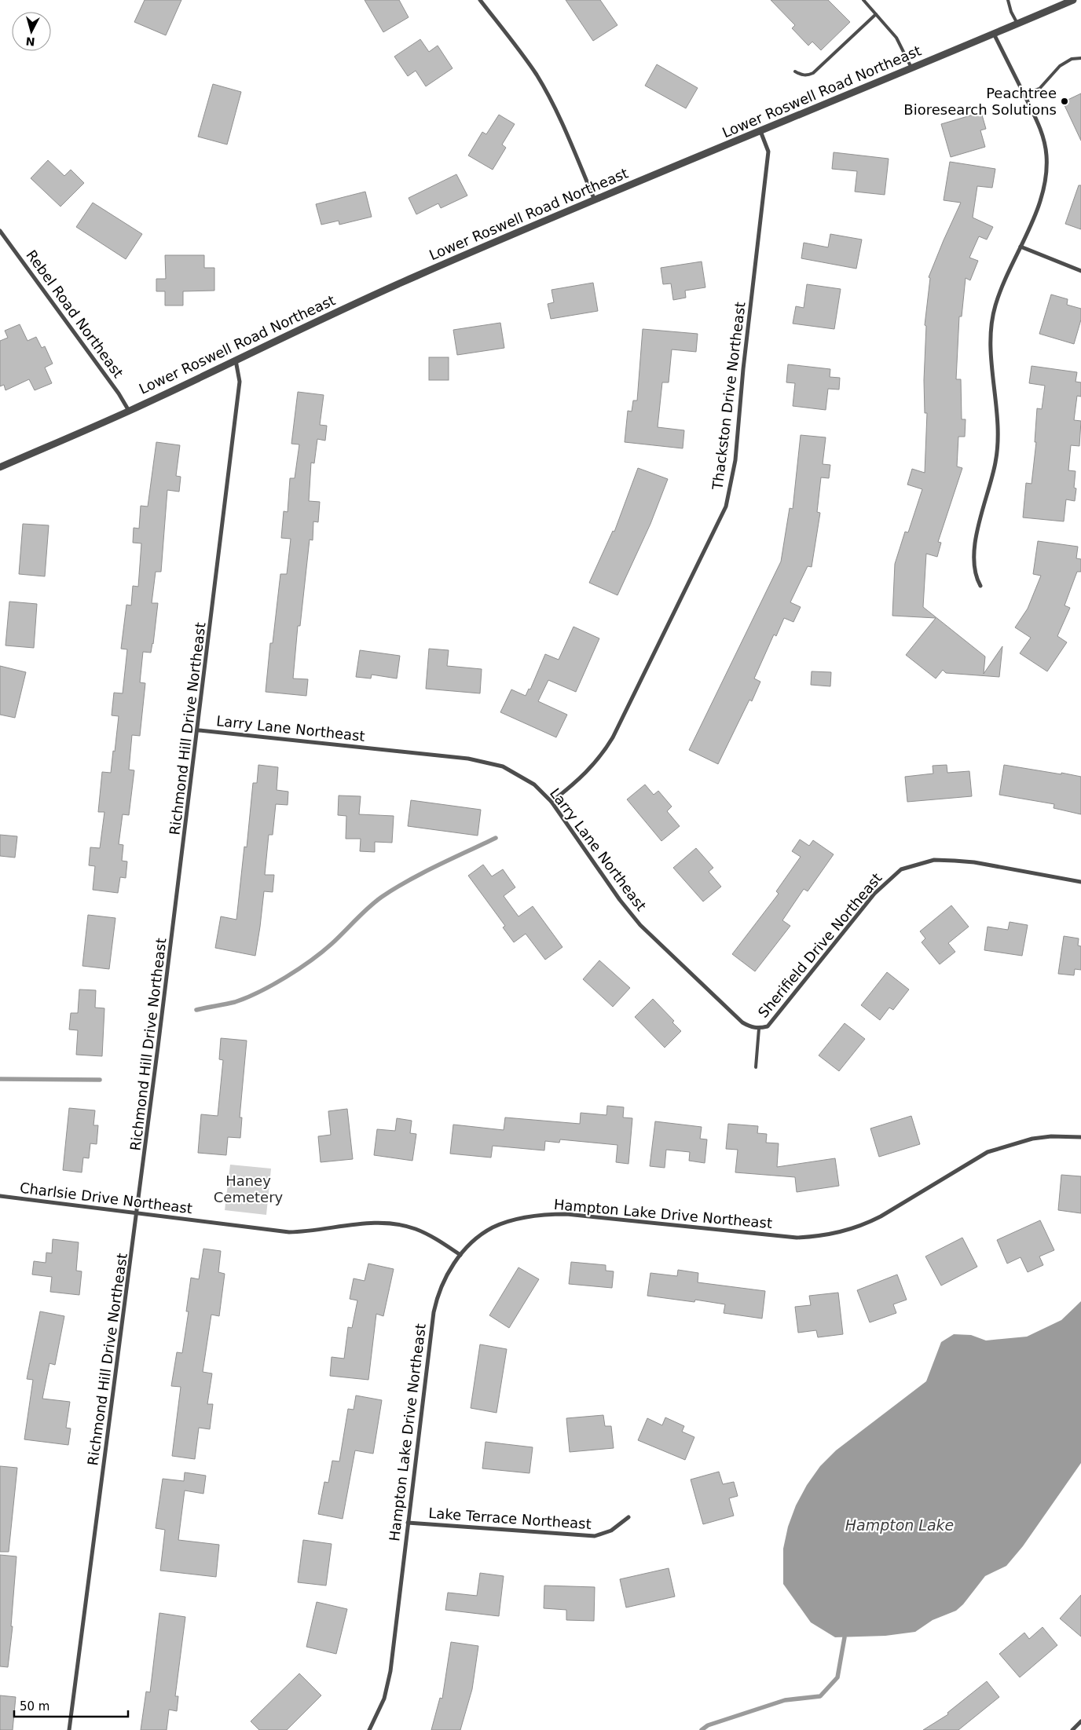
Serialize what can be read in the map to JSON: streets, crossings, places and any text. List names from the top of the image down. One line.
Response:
{"streets":{"street":["Lower Roswell Road Northeast","Rebel Road Northeast","Thackston Drive Northeast","Richmond Hill Drive Northeast","Larry Lane Northeast","Sherifield Drive Northeast","Charlsie Drive Northeast","Hampton Lake Drive Northeast","Lake Terrace Northeast"]},"crossings":[["Lower Roswell Road Northeast","Rebel Road Northeast"],["Lower Roswell Road Northeast","Thackston Drive Northeast"],["Lower Roswell Road Northeast","Richmond Hill Drive Northeast"],["Thackston Drive Northeast","Larry Lane Northeast"],["Richmond Hill Drive Northeast","Larry Lane Northeast"],["Richmond Hill Drive Northeast","Charlsie Drive Northeast"],["Larry Lane Northeast","Sherifield Drive Northeast"],["Charlsie Drive Northeast","Hampton Lake Drive Northeast"],["Hampton Lake Drive Northeast","Lake Terrace Northeast"]],"water":["Hampton Lake"],"parks":["Haney Cemetery"],"places":["Peachtree Bioresearch Solutions"],"scale_bar":"50 m","north":"bottom"}
